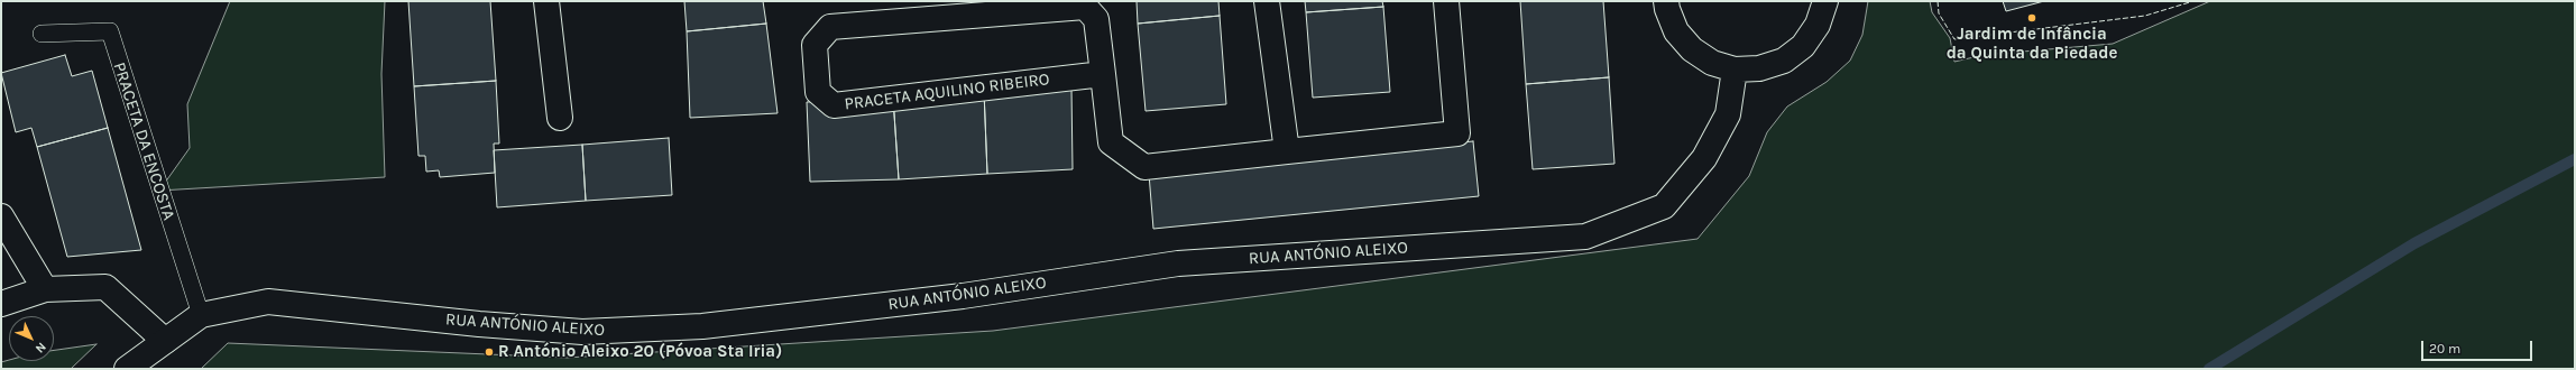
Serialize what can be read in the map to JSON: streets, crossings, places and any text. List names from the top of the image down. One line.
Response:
{"streets":{"street":["PRACETA AQUILINO RIBEIRO","RUA ANTÓNIO ALEIXO"],"lane":["PRACETA DA ENCOSTA"]},"crossings":[["PRACETA DA ENCOSTA","RUA ANTÓNIO ALEIXO"]],"places":["Jardim de Infância da Quinta da Piedade","R António Aleixo 20 (Póvoa Sta Iria)"],"scale_bar":"20 m","north":"bottom right"}
